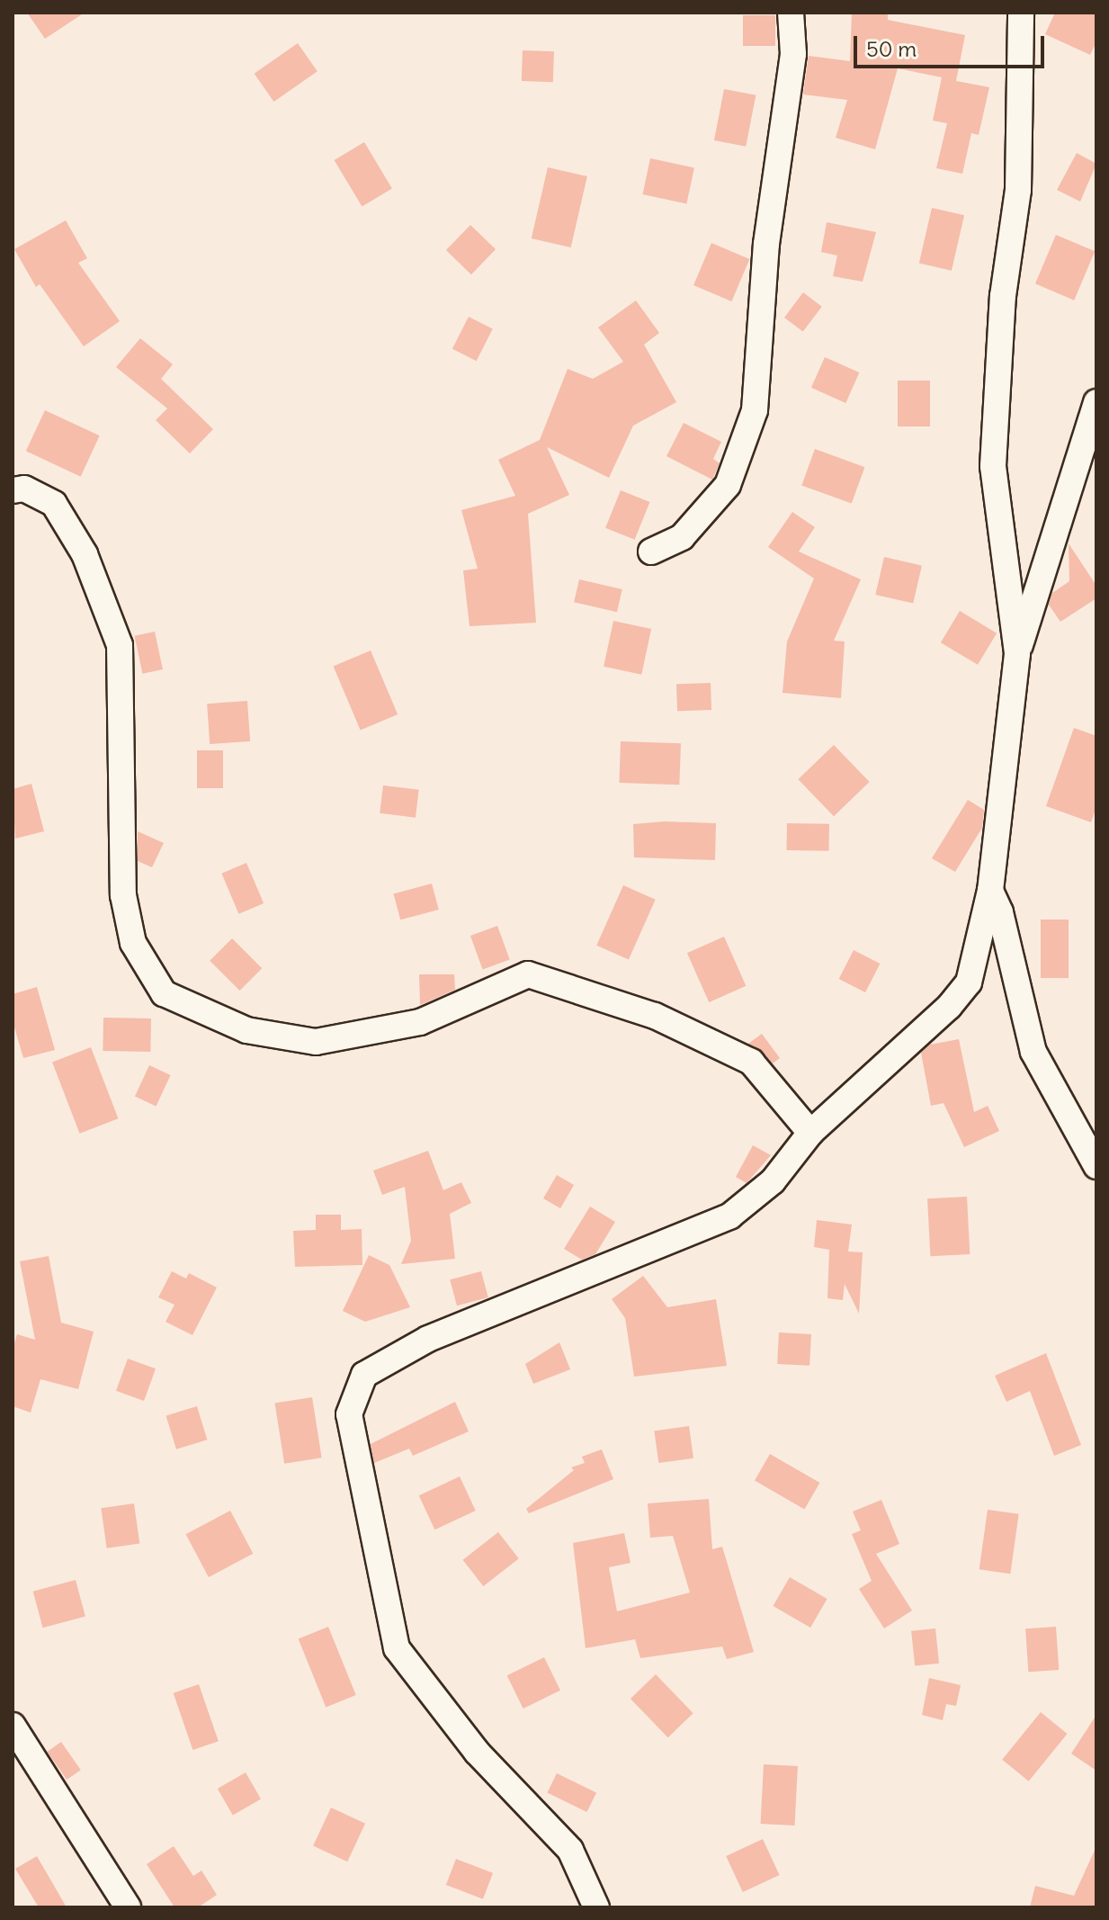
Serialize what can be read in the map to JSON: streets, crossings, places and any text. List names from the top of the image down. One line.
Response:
{"scale_bar":"50 m"}
